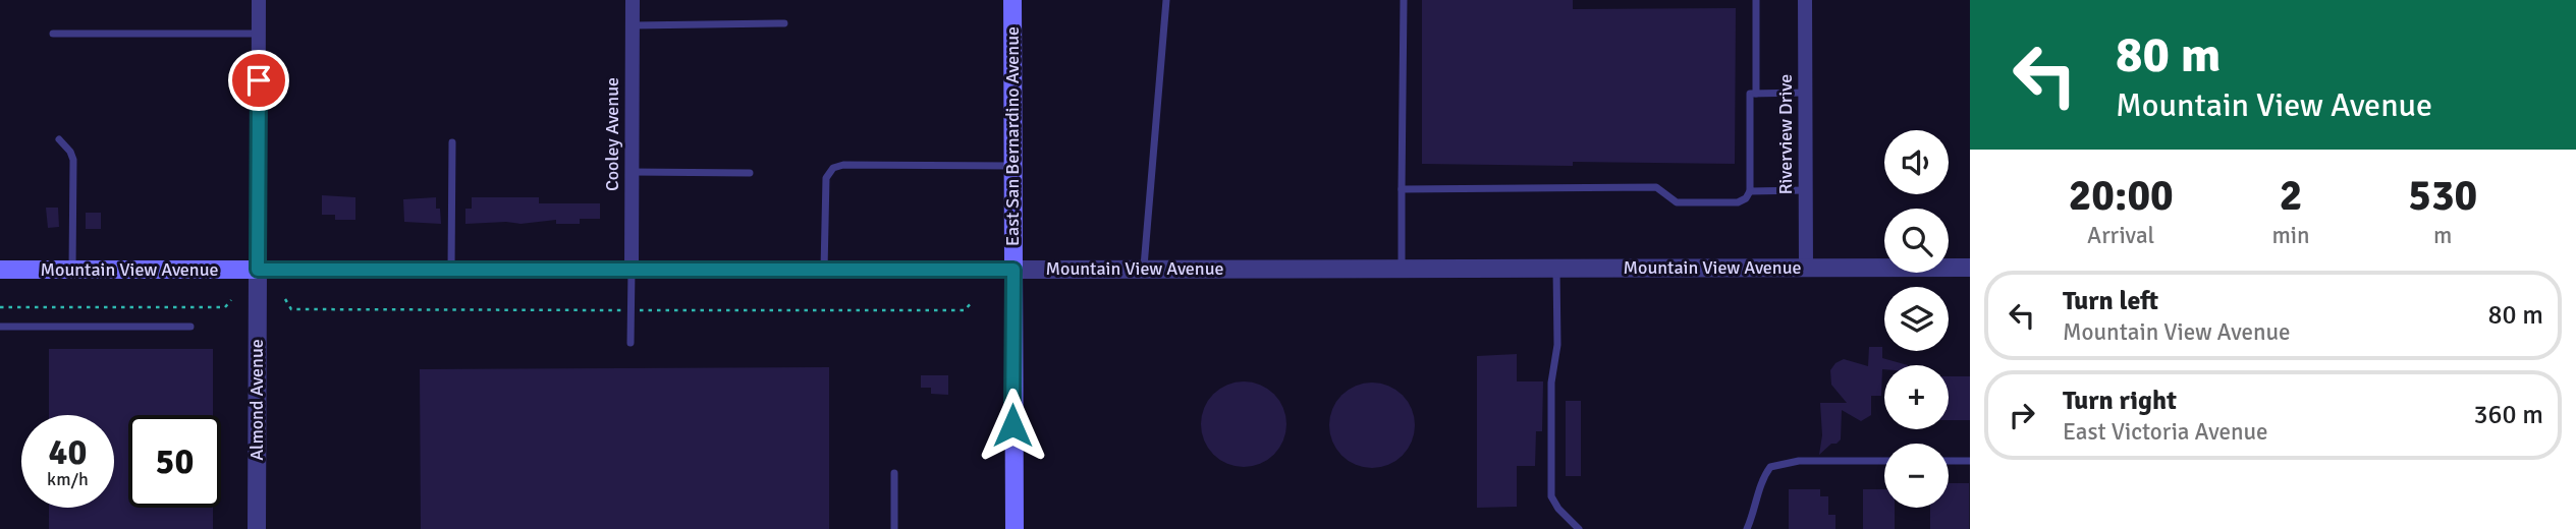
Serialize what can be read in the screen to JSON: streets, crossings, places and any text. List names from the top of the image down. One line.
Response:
{"streets":{"main road":["East San Bernardino Avenue","Mountain View Avenue"],"street":["Cooley Avenue","Riverview Drive","Almond Avenue"]},"crossings":[["Cooley Avenue","Mountain View Avenue"],["Riverview Drive","Mountain View Avenue"],["East San Bernardino Avenue","Mountain View Avenue"],["Mountain View Avenue","Almond Avenue"]],"page":{"turn":["80 m","Mountain View Avenue"],"map_buttons":["+","−"],"eta":["20:00","Arrival","2","min","530","m"],"list":[{"name":"Turn left","note":"Mountain View Avenue","value":"80 m"},{"name":"Turn right","note":"East Victoria Avenue","value":"360 m"}],"speed":"40 km/h","limit":"50"}}
